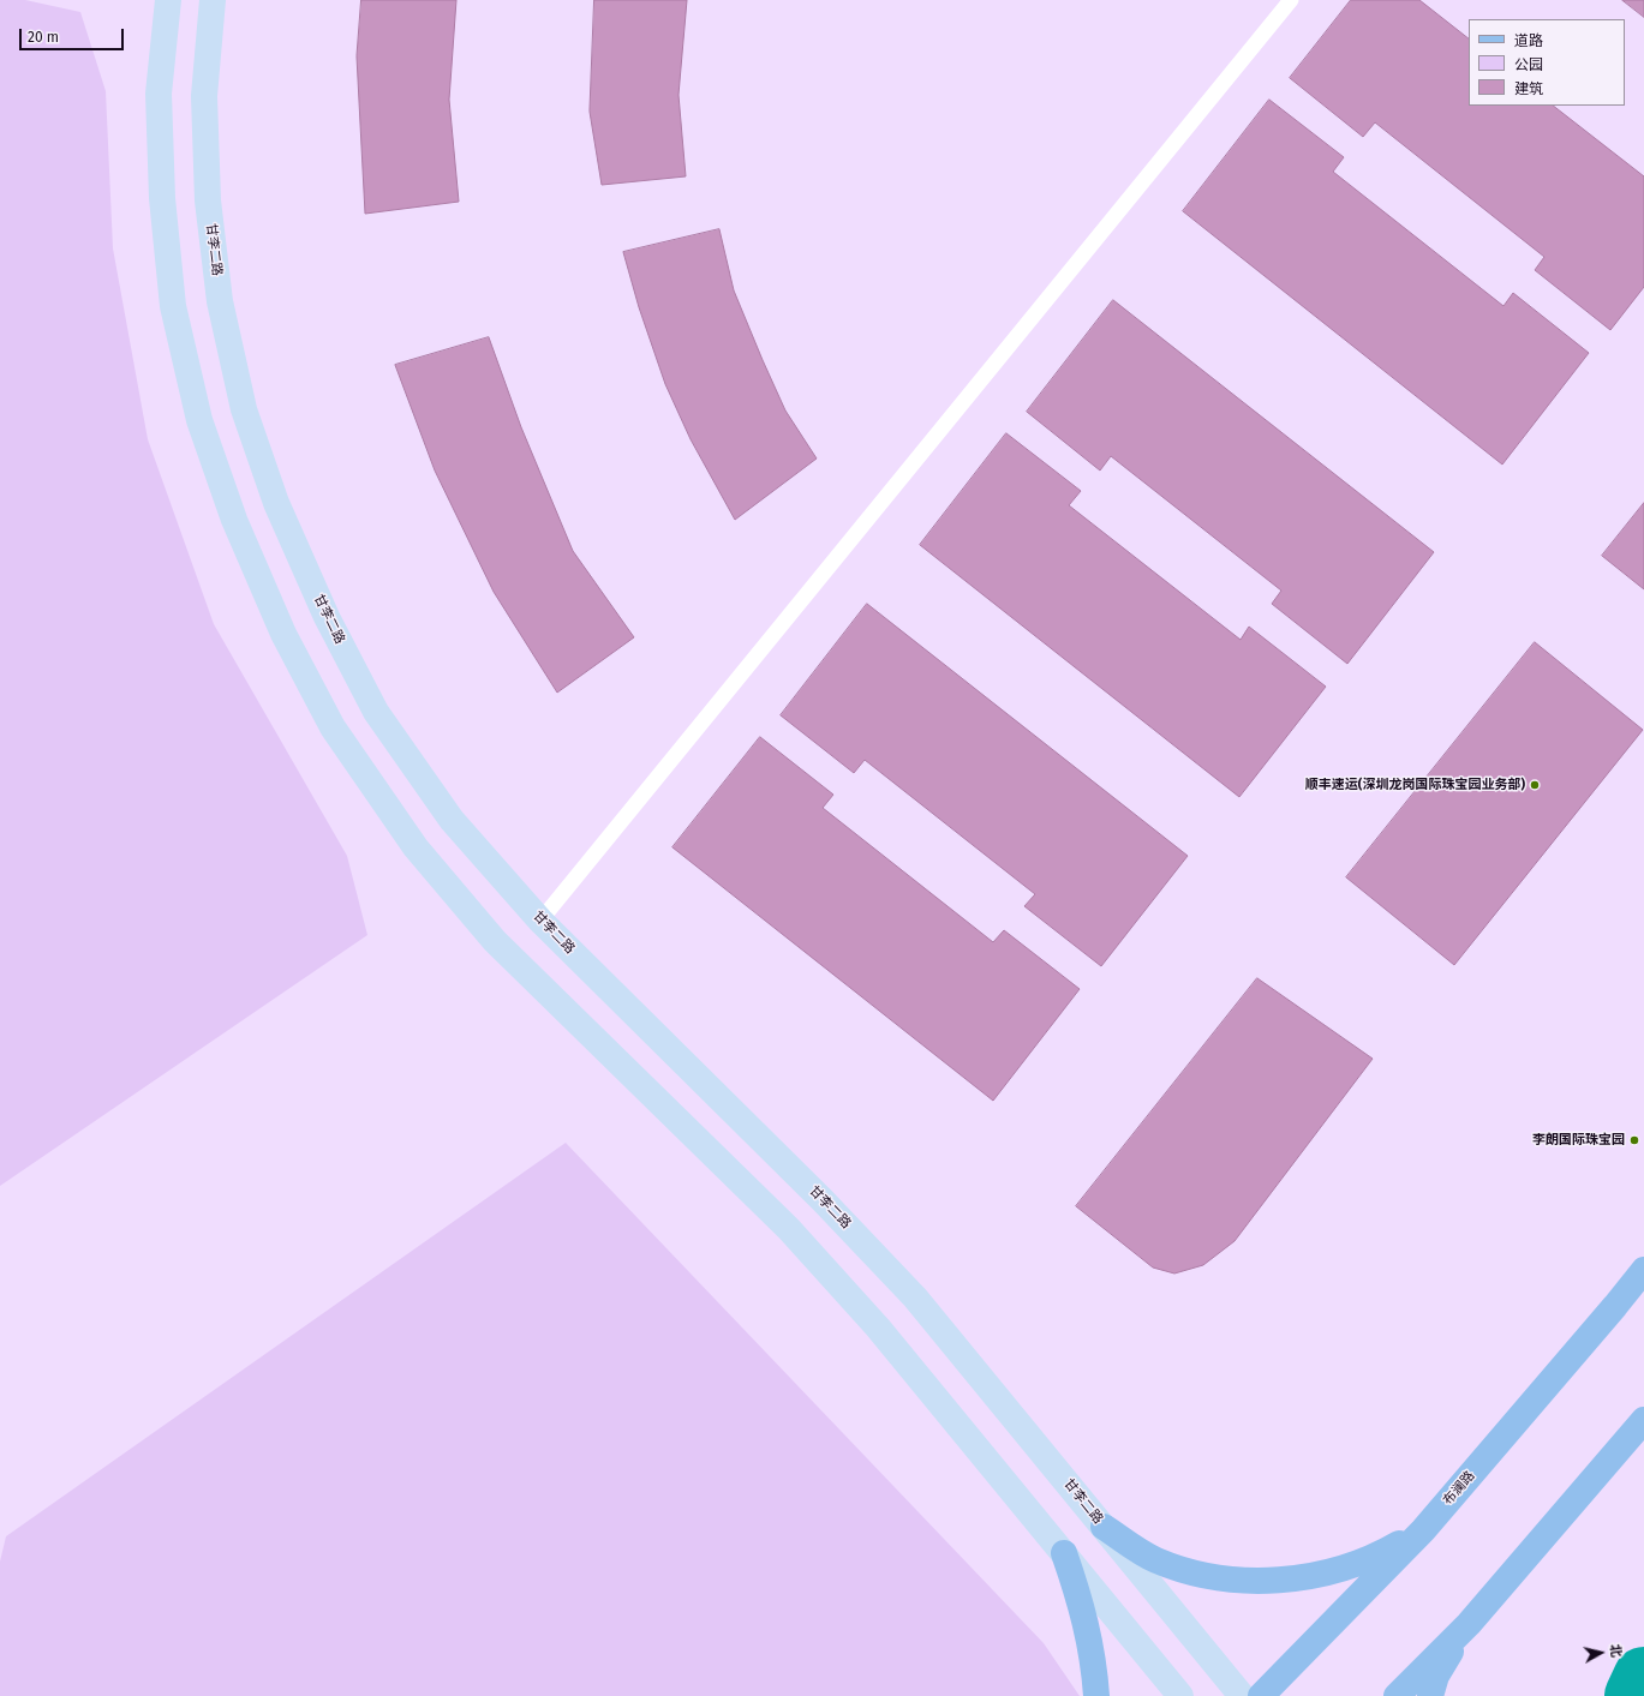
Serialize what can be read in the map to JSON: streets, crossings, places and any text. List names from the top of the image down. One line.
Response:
{"streets":{"main road":["甘李二路","布澜路"]},"places":["顺丰速运(深圳龙岗国际珠宝园业务部)","李朗国际珠宝园"],"legend":["道路","公园","建筑"],"scale_bar":"20 m","north":"right"}
